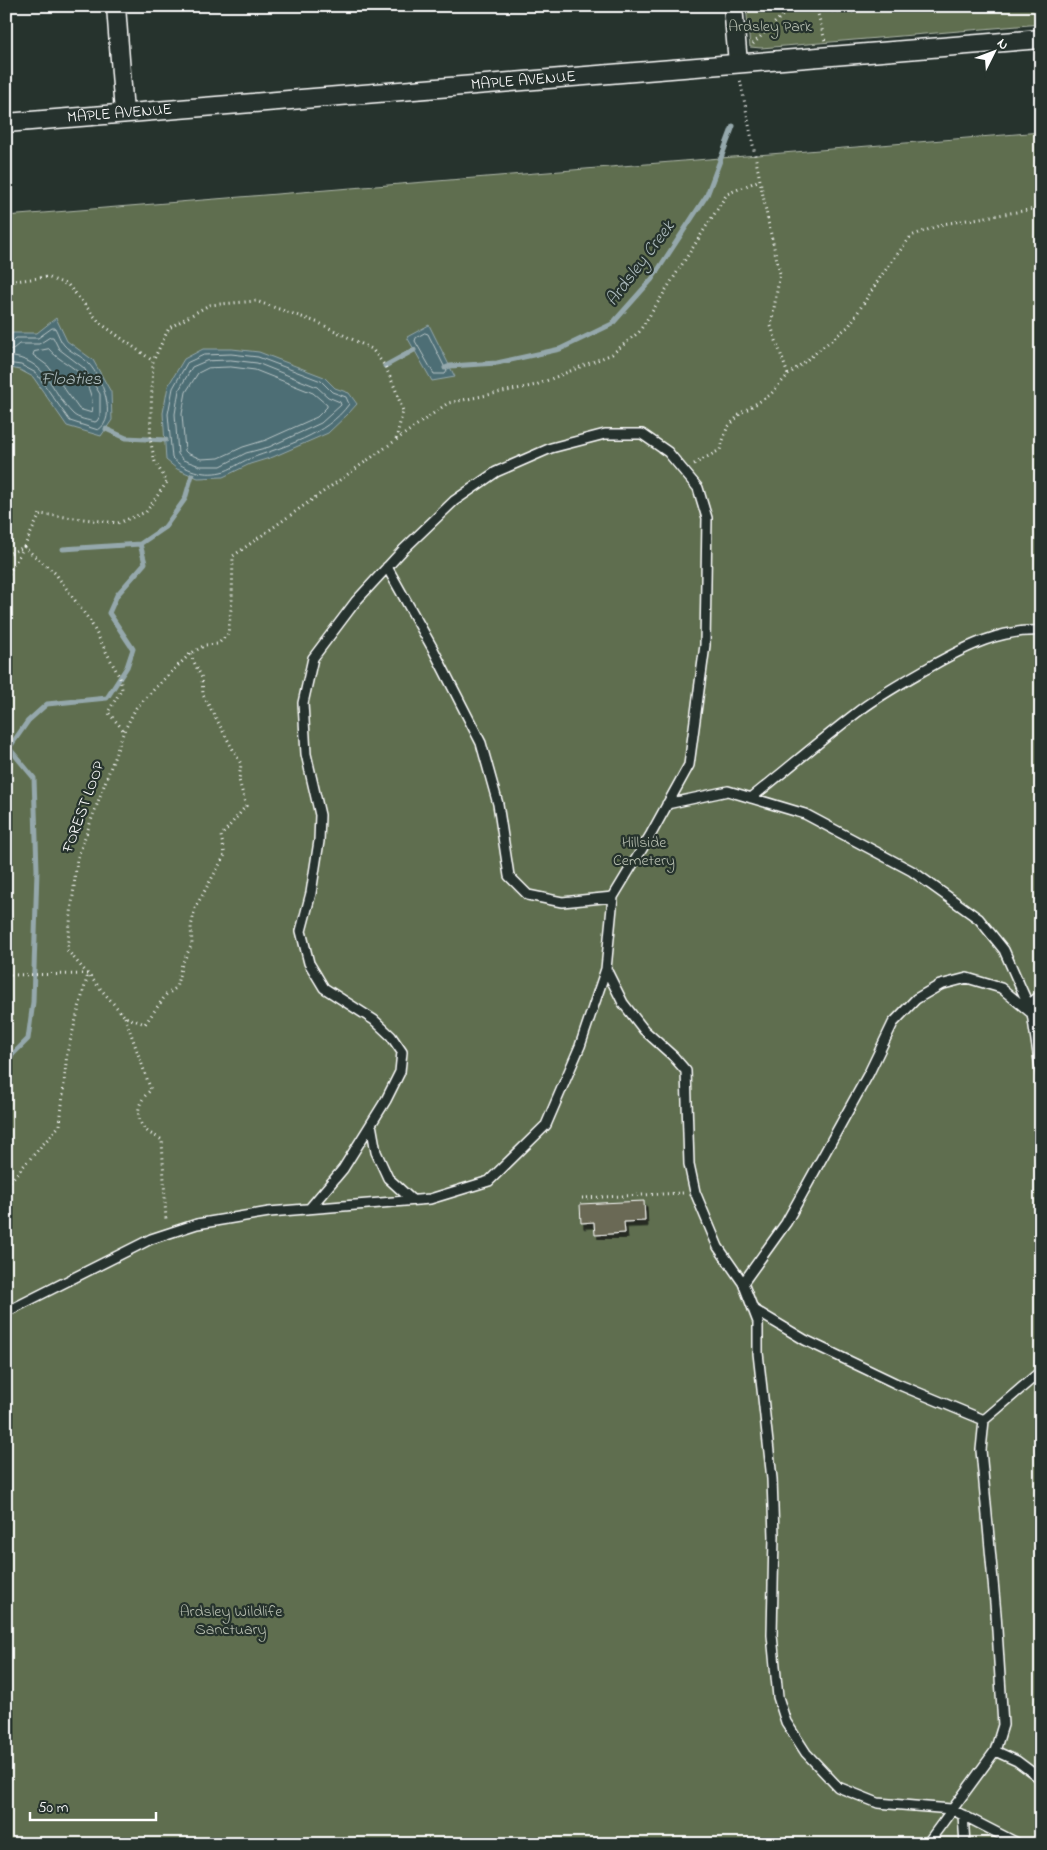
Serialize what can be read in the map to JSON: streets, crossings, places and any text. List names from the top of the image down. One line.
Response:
{"streets":{"street":["MAPLE AVENUE"],"path":["FOREST LOOP"]},"water":["Ardsley Creek","Floaties"],"parks":["Ardsley Park","Hillside Cemetery","Ardsley Wildlife Sanctuary"],"scale_bar":"50 m","north":"top right"}
